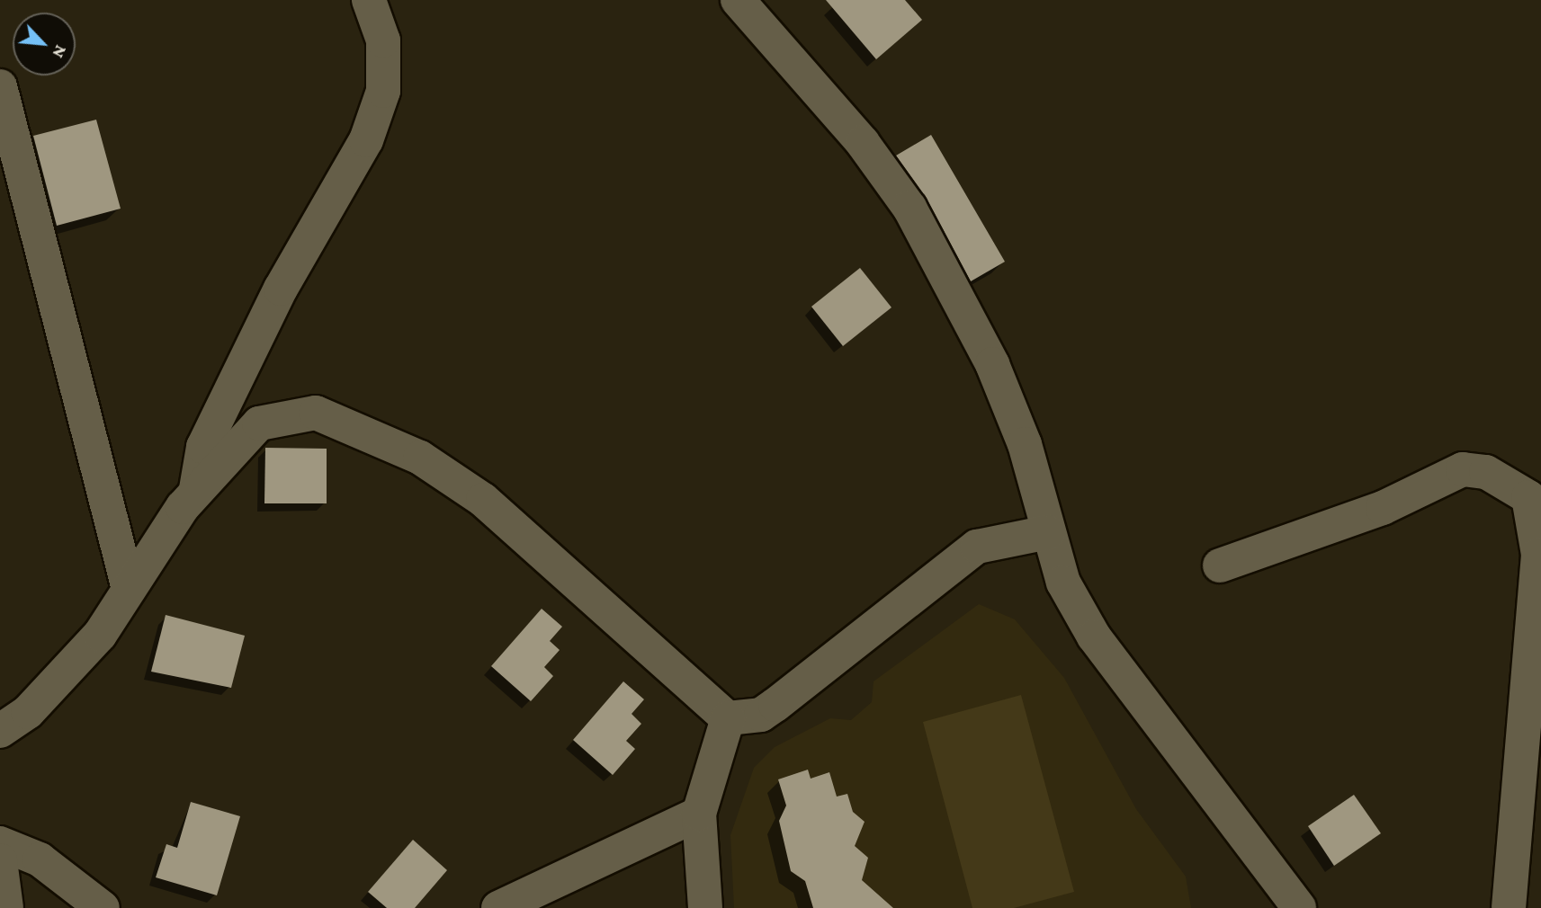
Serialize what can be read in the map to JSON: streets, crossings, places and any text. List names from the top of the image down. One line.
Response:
{"north":"bottom right"}
